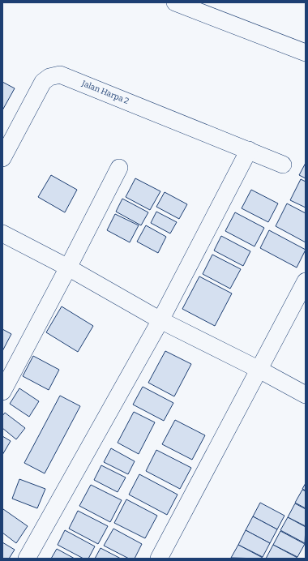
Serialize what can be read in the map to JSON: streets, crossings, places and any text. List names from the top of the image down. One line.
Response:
{"streets":{"street":["Jalan Harpa 2"]}}
